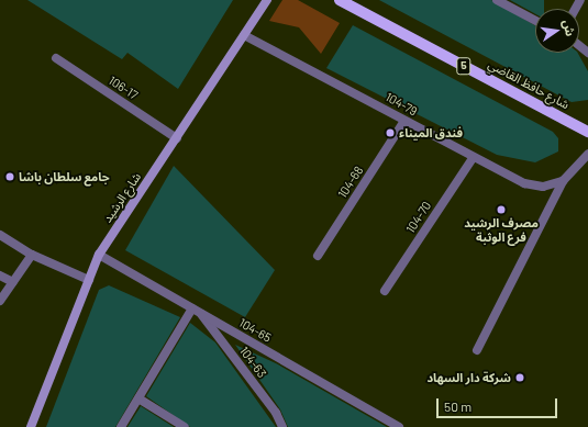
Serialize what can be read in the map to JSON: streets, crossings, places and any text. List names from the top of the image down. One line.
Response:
{"streets":{"main road":["5","شارع حافظ القاضي","شارع الرشيد"],"street":["106-17","104-79","104-68","104-70","104-65","104-63"]},"crossings":[["106-17","شارع الرشيد"],["104-79","104-68"],["104-79","شارع الرشيد"],["104-79","104-70"],["شارع الرشيد","104-65"],["104-65","104-63"]],"places":["فندق الميناء","جامع سلطان باشا","مصرف الرشيد فرع الوثبة","شركة دار السهاد"],"scale_bar":"50 m","north":"right"}
